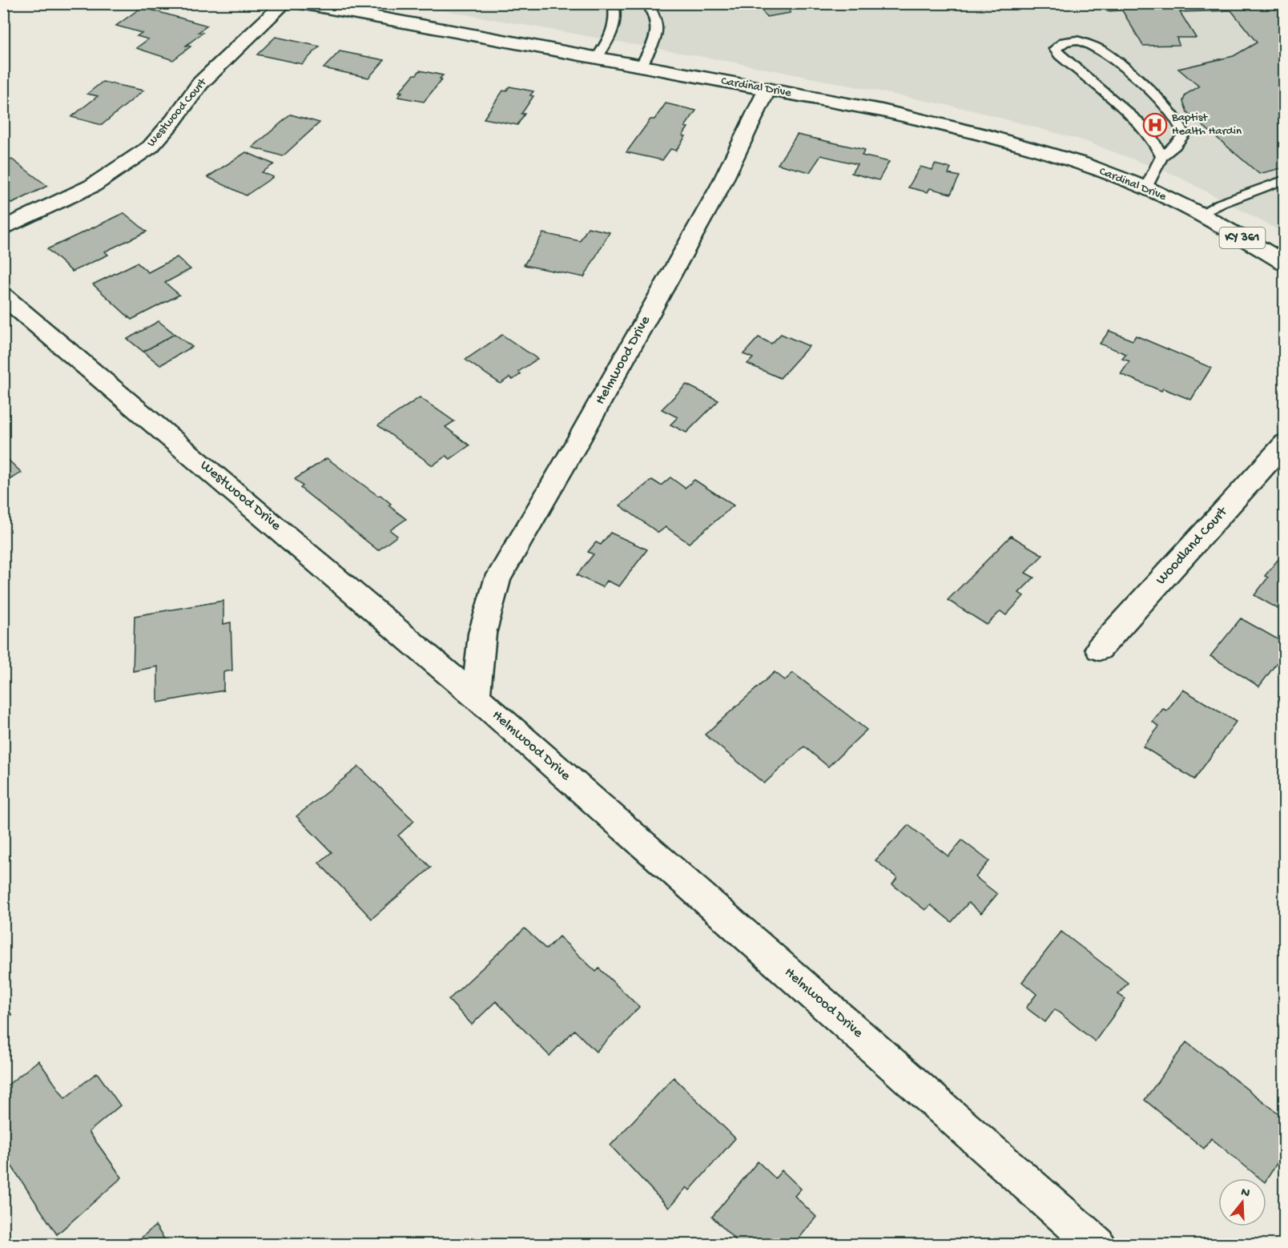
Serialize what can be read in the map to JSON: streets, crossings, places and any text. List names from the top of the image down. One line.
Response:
{"streets":{"street":["Cardinal Drive","Westwood Court","KY 361","Helmwood Drive","Westwood Drive","Woodland Court"]},"crossings":[["Cardinal Drive","KY 361"],["Cardinal Drive","Helmwood Drive"],["Helmwood Drive","Westwood Drive"]],"places":{"hospital":["Baptist Health Hardin"]},"north":"top"}
